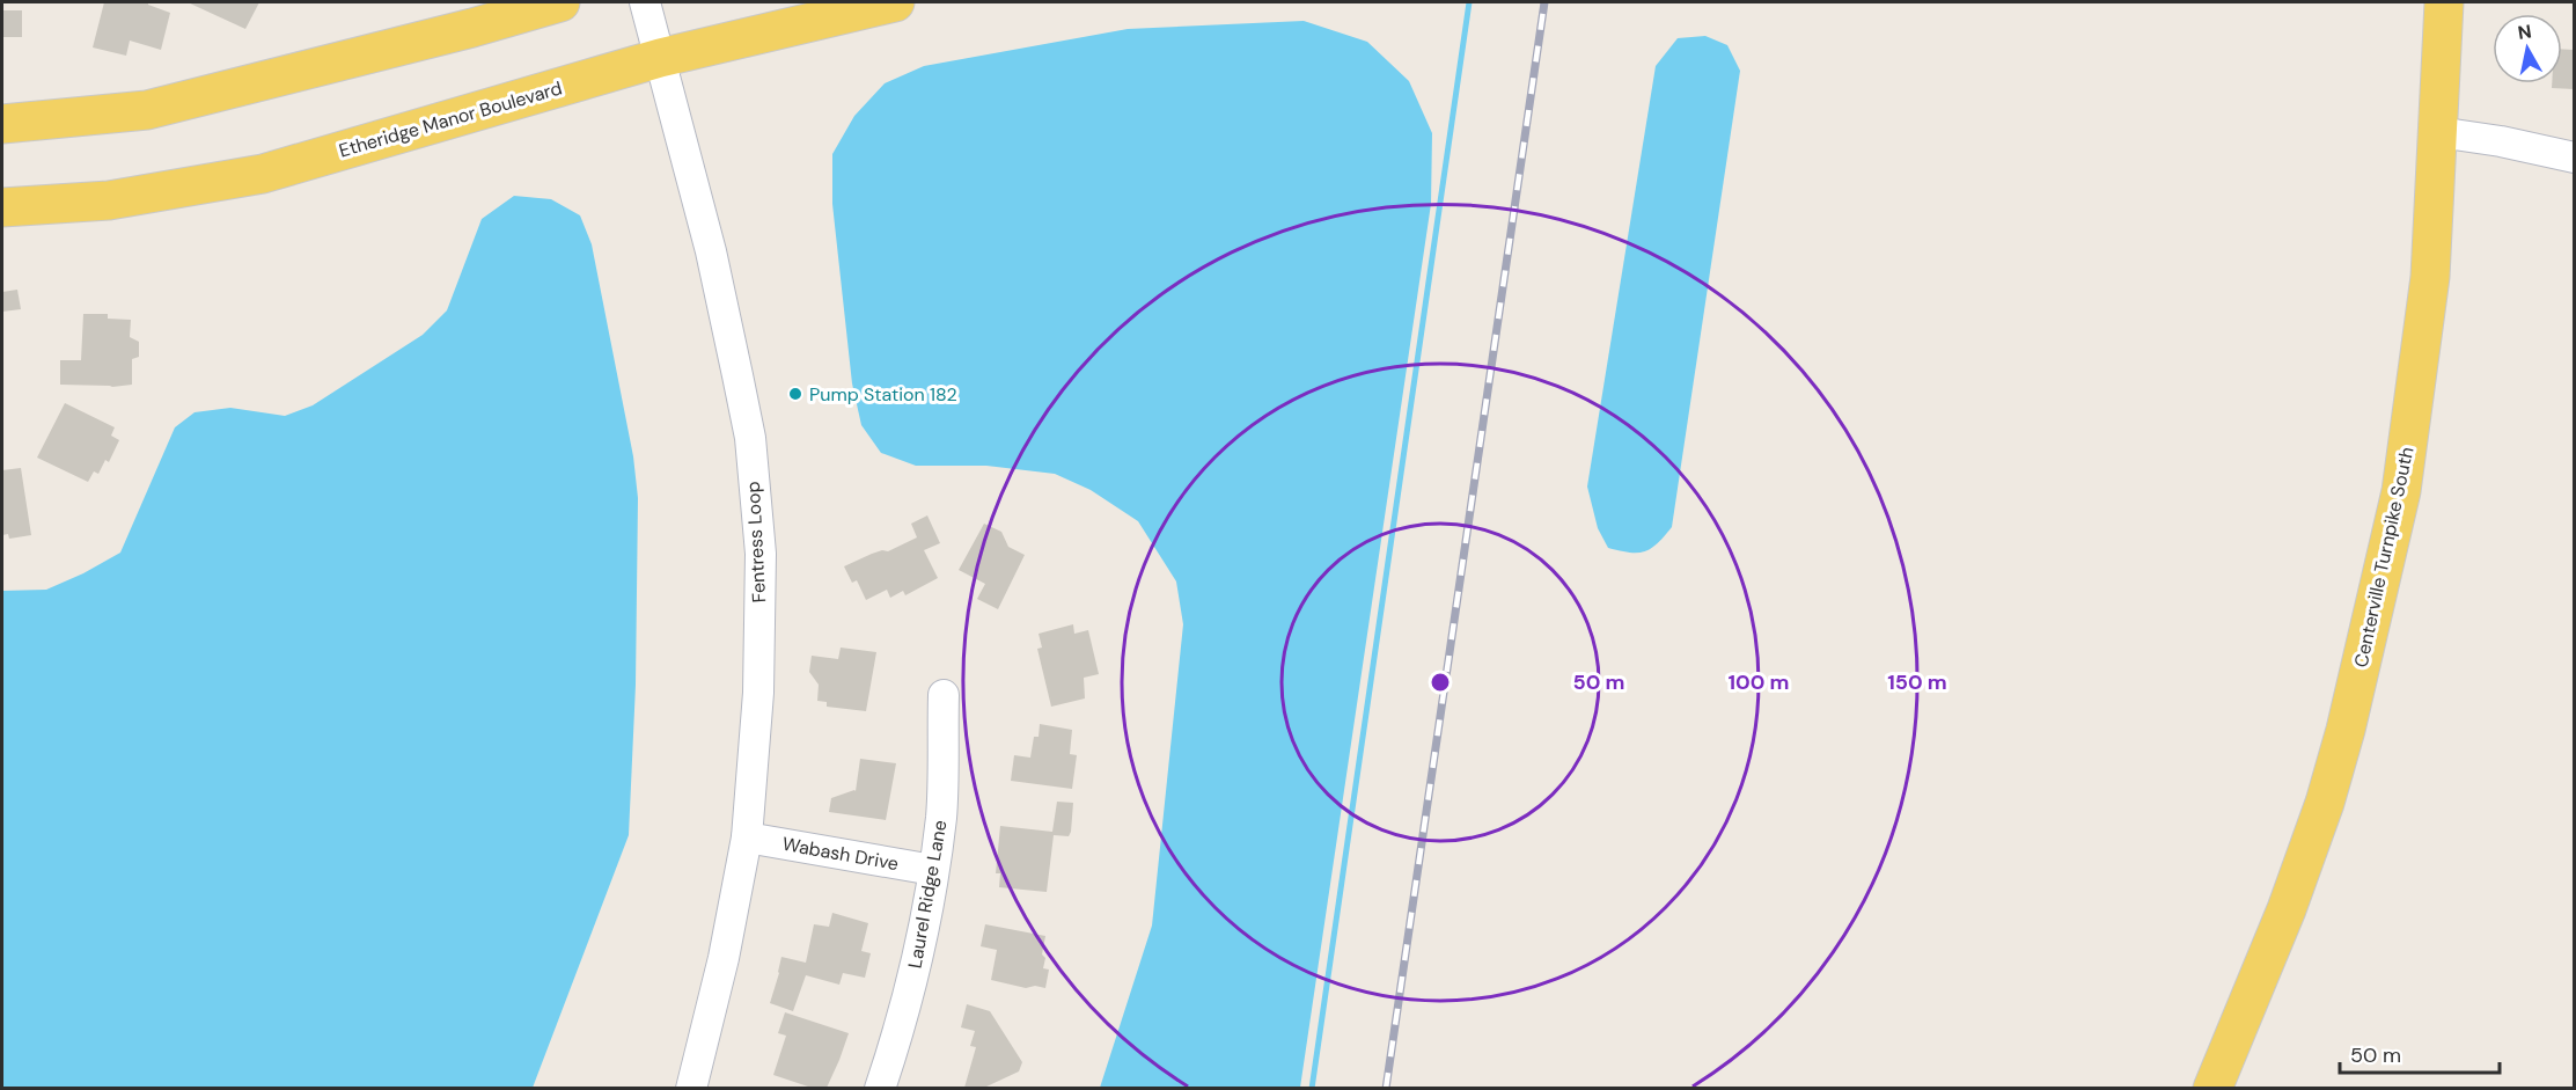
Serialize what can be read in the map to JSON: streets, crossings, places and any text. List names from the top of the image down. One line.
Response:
{"streets":{"main road":["Etheridge Manor Boulevard","Centerville Turnpike South"],"street":["Fentress Loop","Wabash Drive","Laurel Ridge Lane"]},"crossings":[["Etheridge Manor Boulevard","Fentress Loop"],["Fentress Loop","Wabash Drive"],["Wabash Drive","Laurel Ridge Lane"]],"places":["Pump Station 182"],"scale_bar":"50 m","north":"top","rings":["50 m","100 m","150 m"]}
